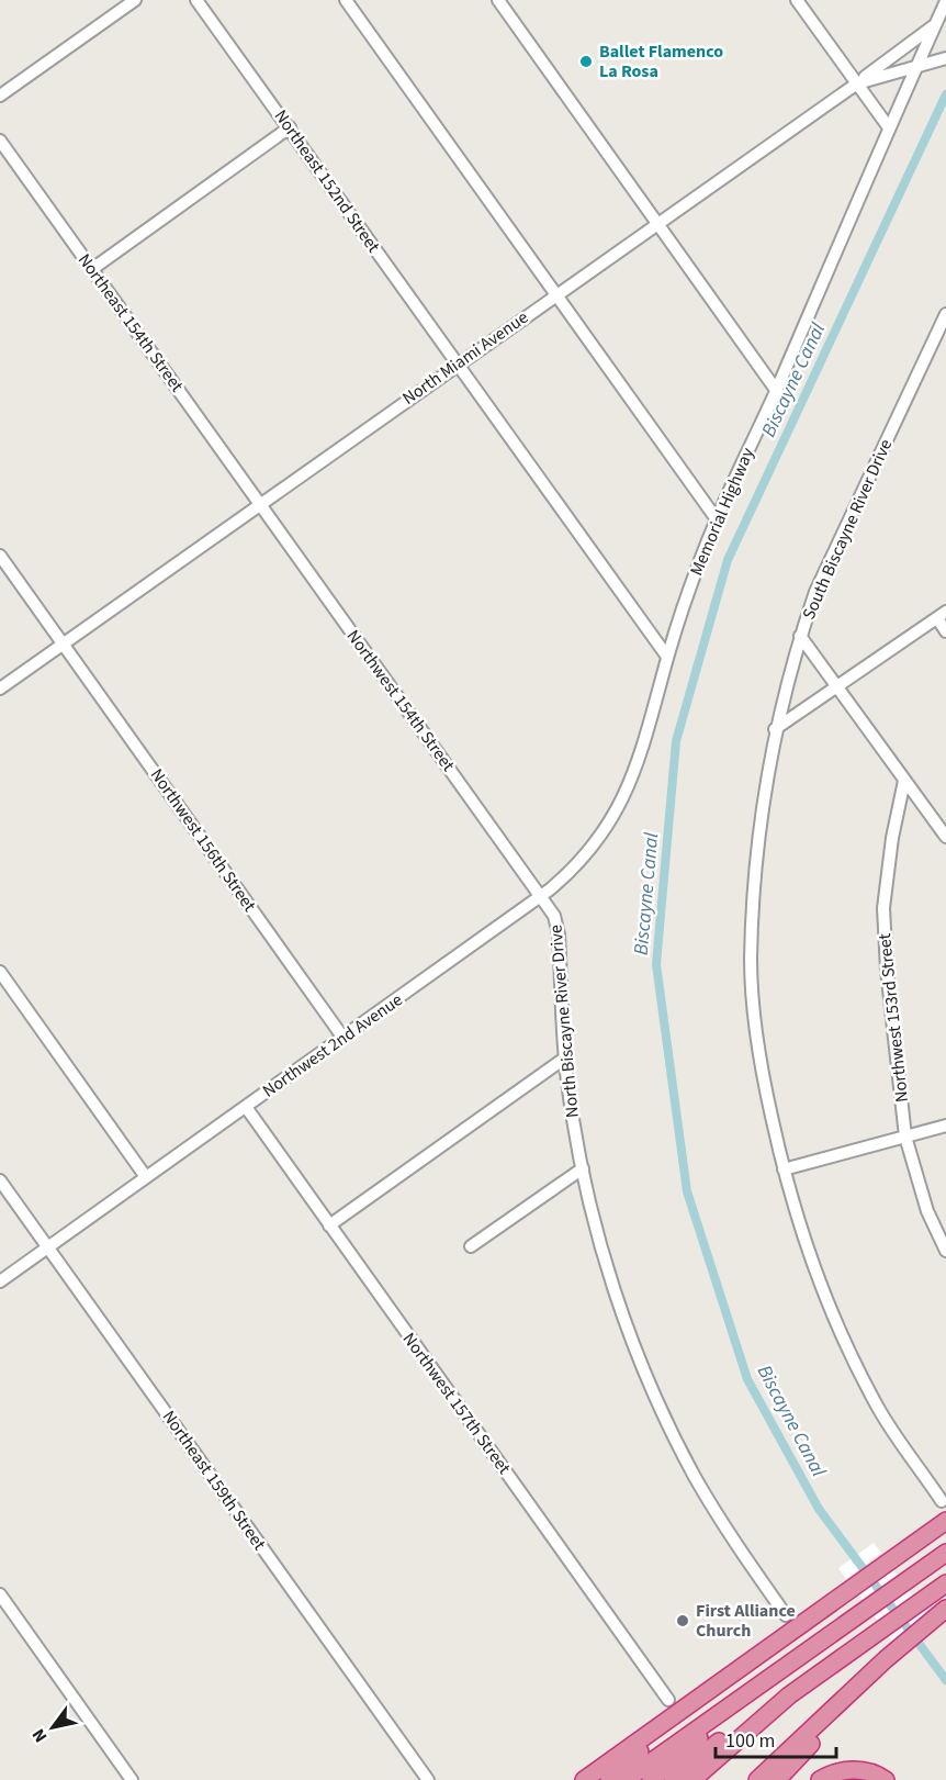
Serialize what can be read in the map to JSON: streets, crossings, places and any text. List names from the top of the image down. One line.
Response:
{"streets":{"street":["Northeast 152nd Street","Northeast 154th Street","North Miami Avenue","Memorial Highway","South Biscayne River Drive","Northwest 154th Street","Northwest 156th Street","Northwest 153rd Street","North Biscayne River Drive","Northwest 2nd Avenue","Northwest 157th Street","Northeast 159th Street"]},"crossings":[["Northeast 152nd Street","North Miami Avenue"],["Northeast 152nd Street","Memorial Highway"],["Northeast 154th Street","North Miami Avenue"],["Northeast 154th Street","Northwest 154th Street"],["North Miami Avenue","Memorial Highway"],["North Miami Avenue","Northwest 154th Street"],["North Miami Avenue","Northwest 156th Street"],["Memorial Highway","Northwest 2nd Avenue"],["Northwest 154th Street","North Biscayne River Drive"],["Northwest 154th Street","Northwest 2nd Avenue"],["Northwest 156th Street","Northwest 2nd Avenue"],["North Biscayne River Drive","Northwest 2nd Avenue"],["Northwest 2nd Avenue","Northwest 157th Street"],["Northwest 2nd Avenue","Northeast 159th Street"]],"water":["Biscayne Canal"],"places":["Ballet Flamenco La Rosa","First Alliance Church"],"scale_bar":"100 m","north":"bottom left"}
